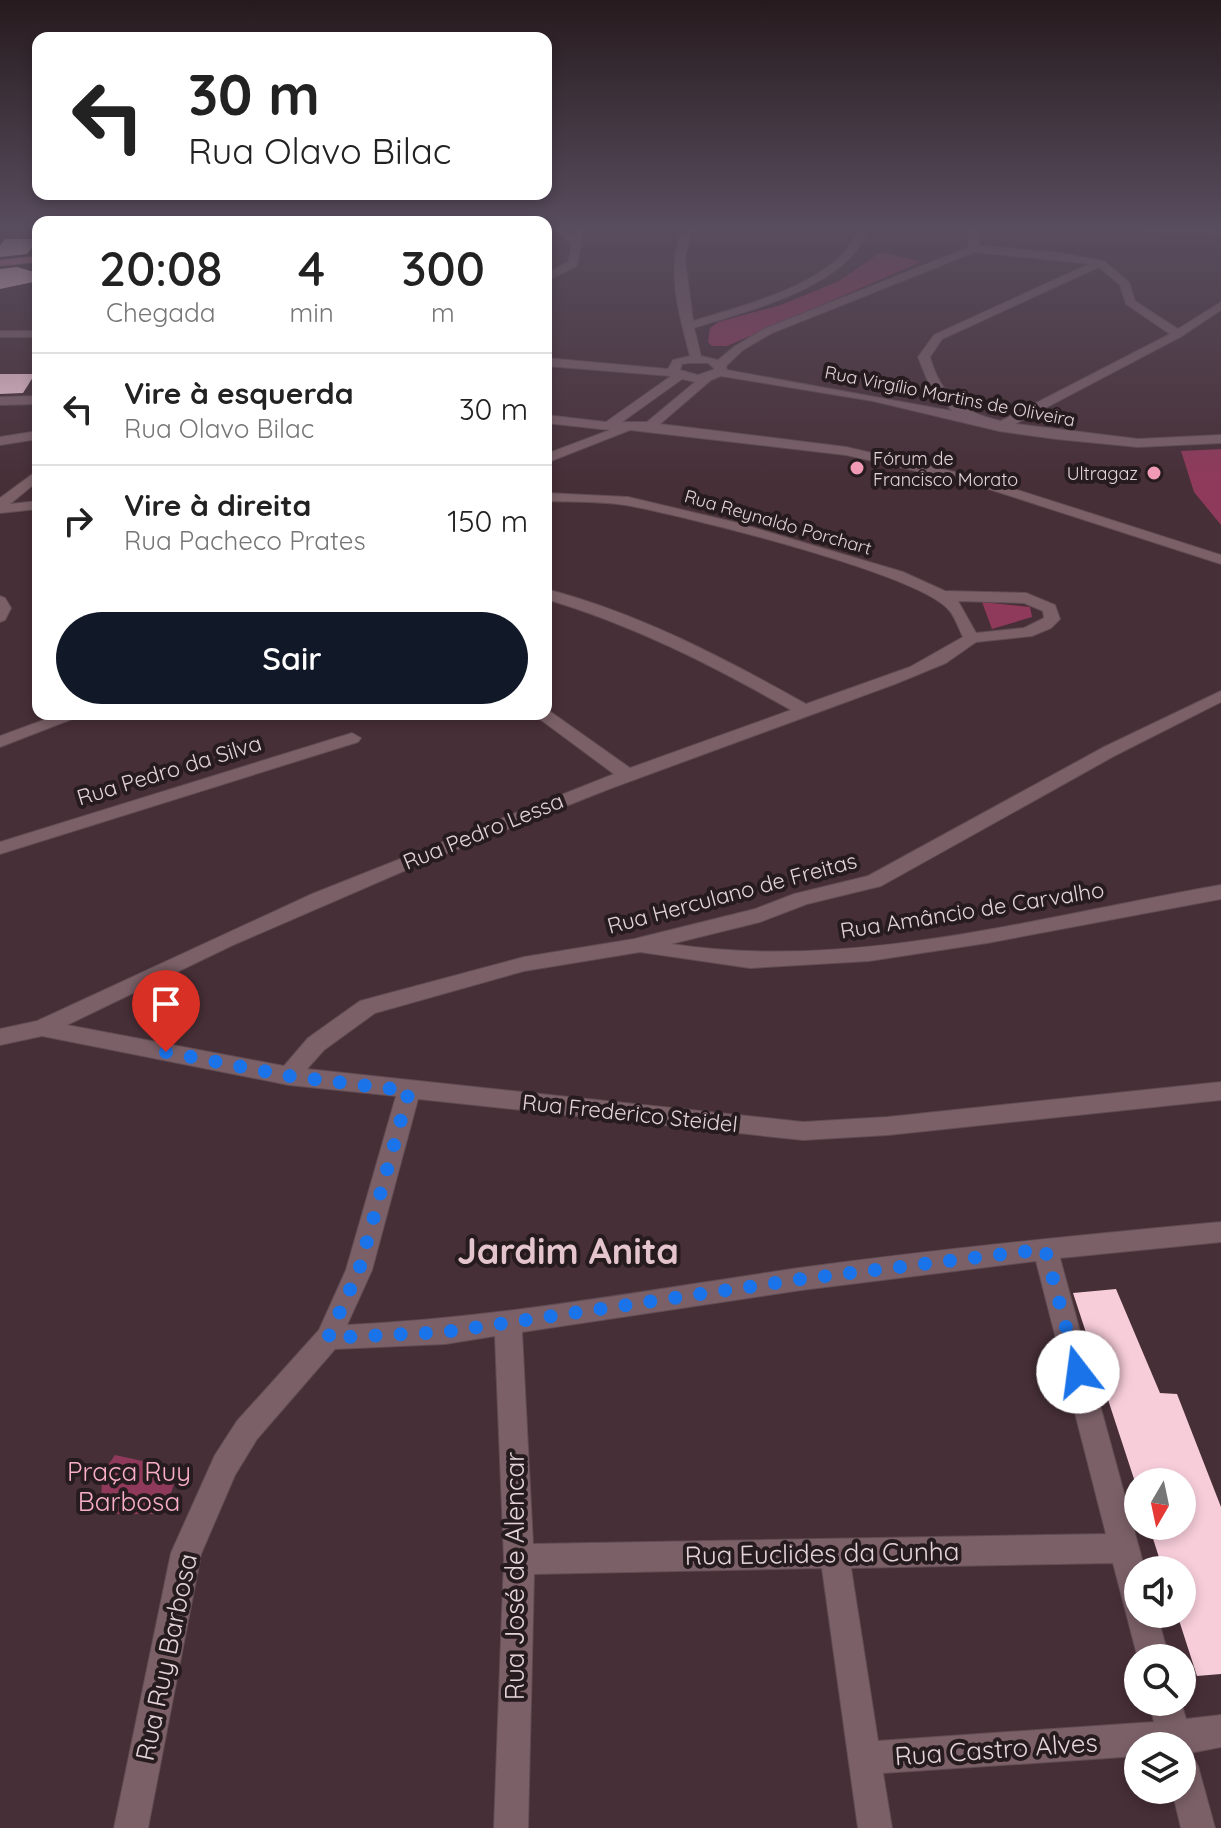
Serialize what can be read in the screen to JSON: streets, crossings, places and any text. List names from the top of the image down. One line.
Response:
{"streets":{"street":["Rua Virgílio Martins de Oliveira","Rua Reynaldo Porchart","Rua Pedro da Silva","Rua Pedro Lessa","Rua Herculano de Freitas","Rua Amâncio de Carvalho","Rua Frederico Steidel","Rua Euclides da Cunha","Rua José de Alencar","Rua Ruy Barbosa","Rua Castro Alves"]},"crossings":[["Rua Reynaldo Porchart","Rua Pedro Lessa"],["Rua Pedro Lessa","Rua Frederico Steidel"],["Rua Herculano de Freitas","Rua Amâncio de Carvalho"],["Rua Herculano de Freitas","Rua Frederico Steidel"],["Rua Frederico Steidel","Rua Ruy Barbosa"],["Rua Euclides da Cunha","Rua José de Alencar"]],"districts":["Jardim Anita"],"parks":["Praça Ruy Barbosa"],"places":["Fórum de Francisco Morato","Ultragaz"],"north":"bottom","page":{"turn":["30 m","Rua Olavo Bilac"],"eta":["20:08","Chegada","4","min","300","m"],"list":[{"name":"Vire à esquerda","note":"Rua Olavo Bilac","value":"30 m"},{"name":"Vire à direita","note":"Rua Pacheco Prates","value":"150 m"}],"buttons":"Sair"}}
